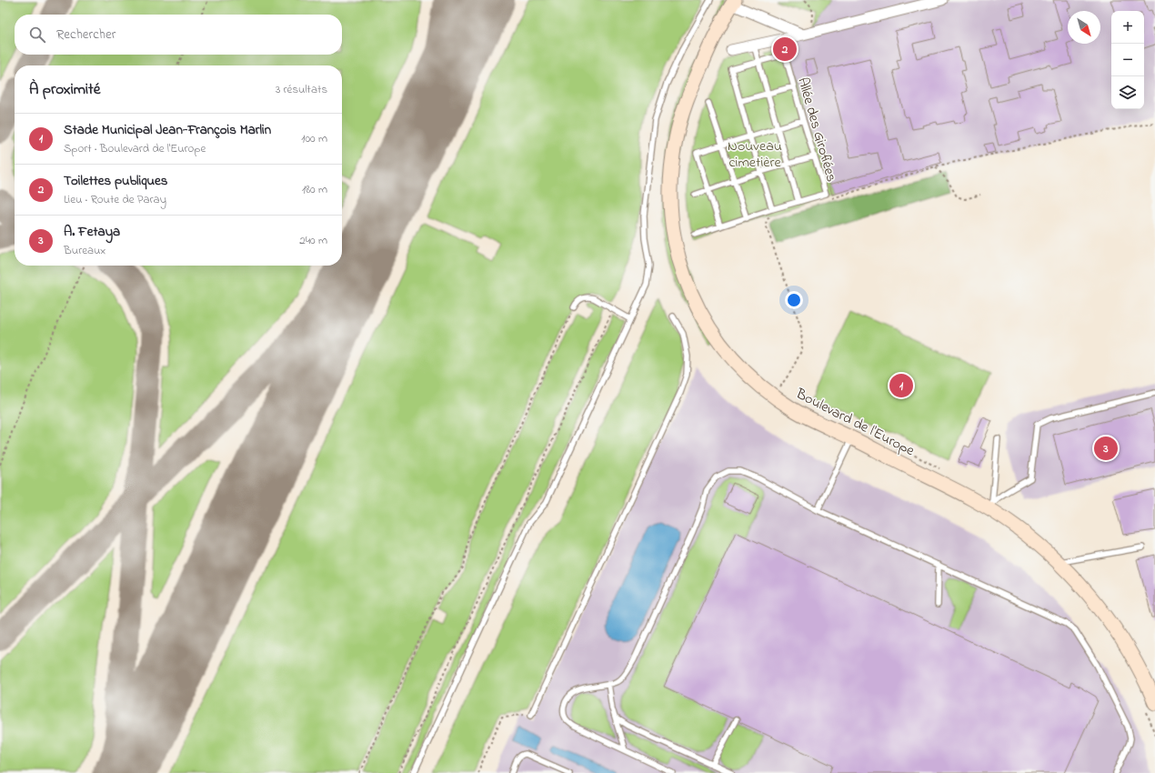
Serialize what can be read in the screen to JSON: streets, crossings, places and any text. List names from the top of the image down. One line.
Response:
{"streets":{"main road":["Boulevard de l'Europe"],"lane":["Allée des Giroflées"]},"parks":["Nouveau cimetière"],"north":"bottom right","page":{"map_buttons":["+","−"],"search":"Rechercher","pins":["2","1","3"],"heading":["À proximité","3 résultats"],"list":[{"mark":"1","name":"Stade Municipal Jean-François Marlin","note":"Sport · Boulevard de l'Europe","value":"100 m"},{"mark":"2","name":"Toilettes publiques","note":"Lieu · Route de Paray","value":"180 m"},{"mark":"3","name":"A. Fetaya","note":"Bureaux","value":"240 m"}]}}
